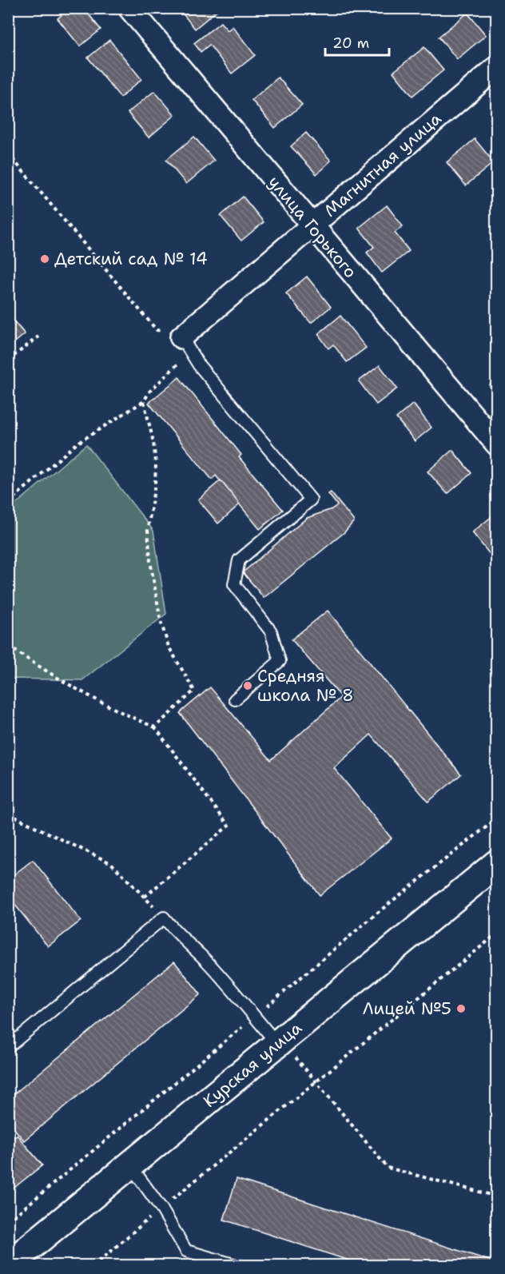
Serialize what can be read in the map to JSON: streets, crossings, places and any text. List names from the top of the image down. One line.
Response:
{"streets":{"main road":["Курская улица"],"street":["Магнитная улица","улица Горького"]},"crossings":[["Магнитная улица","улица Горького"]],"places":["Детский сад № 14","Cредняя школа № 8","Лицей №5"],"scale_bar":"20 m"}
